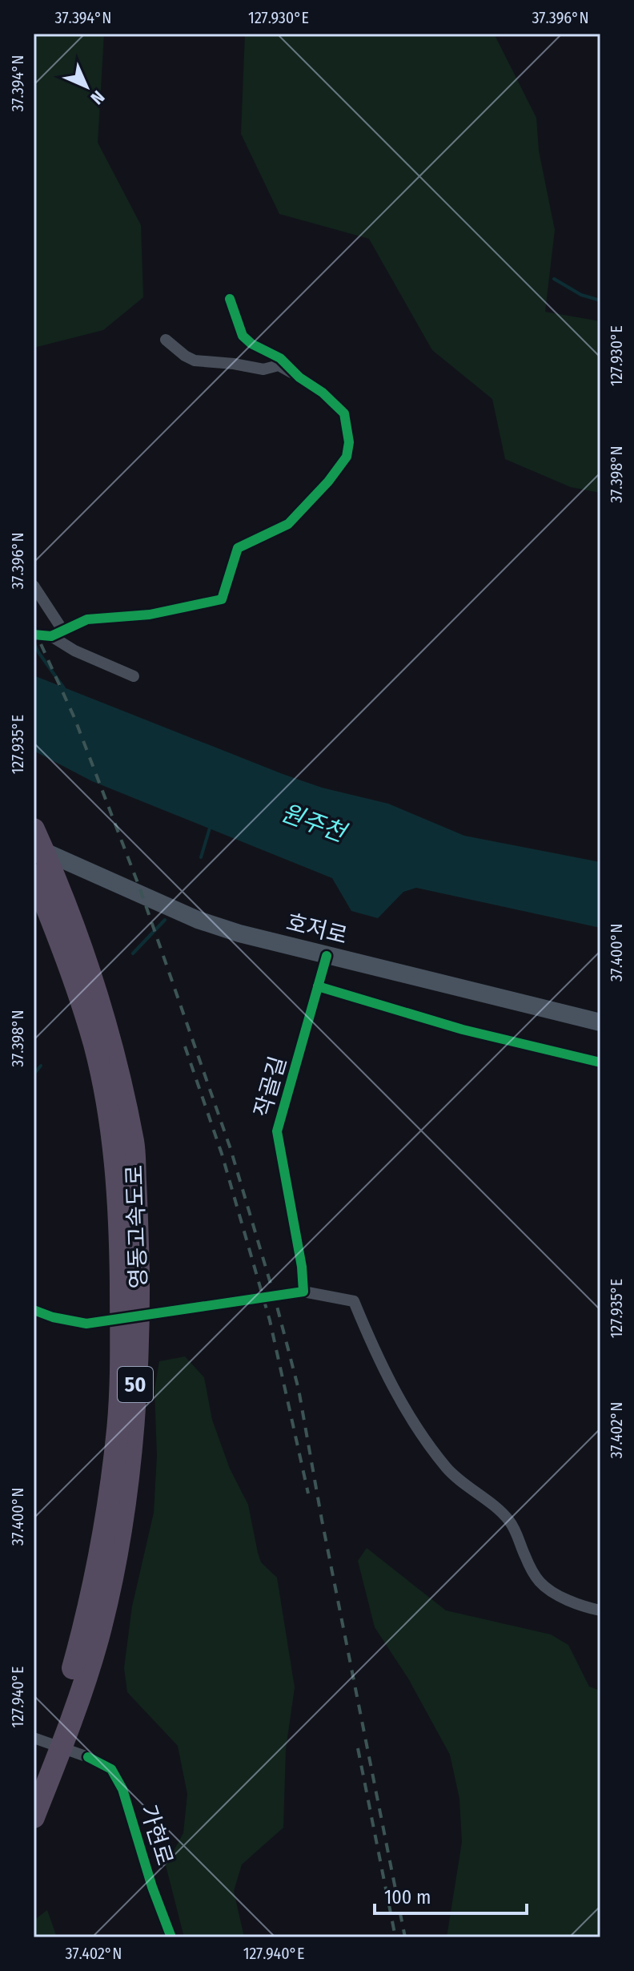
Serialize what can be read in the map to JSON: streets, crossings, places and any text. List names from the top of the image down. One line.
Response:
{"streets":{"highway":["영동고속도로","50"],"street":["호저로","작골길","가현로"]},"crossings":[["호저로","작골길"]],"water":["원주천"],"scale_bar":"100 m","north":"bottom right","coordinates":["37.394°N","127.930°E","37.396°N","37.398°N","127.935°E","37.400°N","37.402°N","127.940°E"]}
